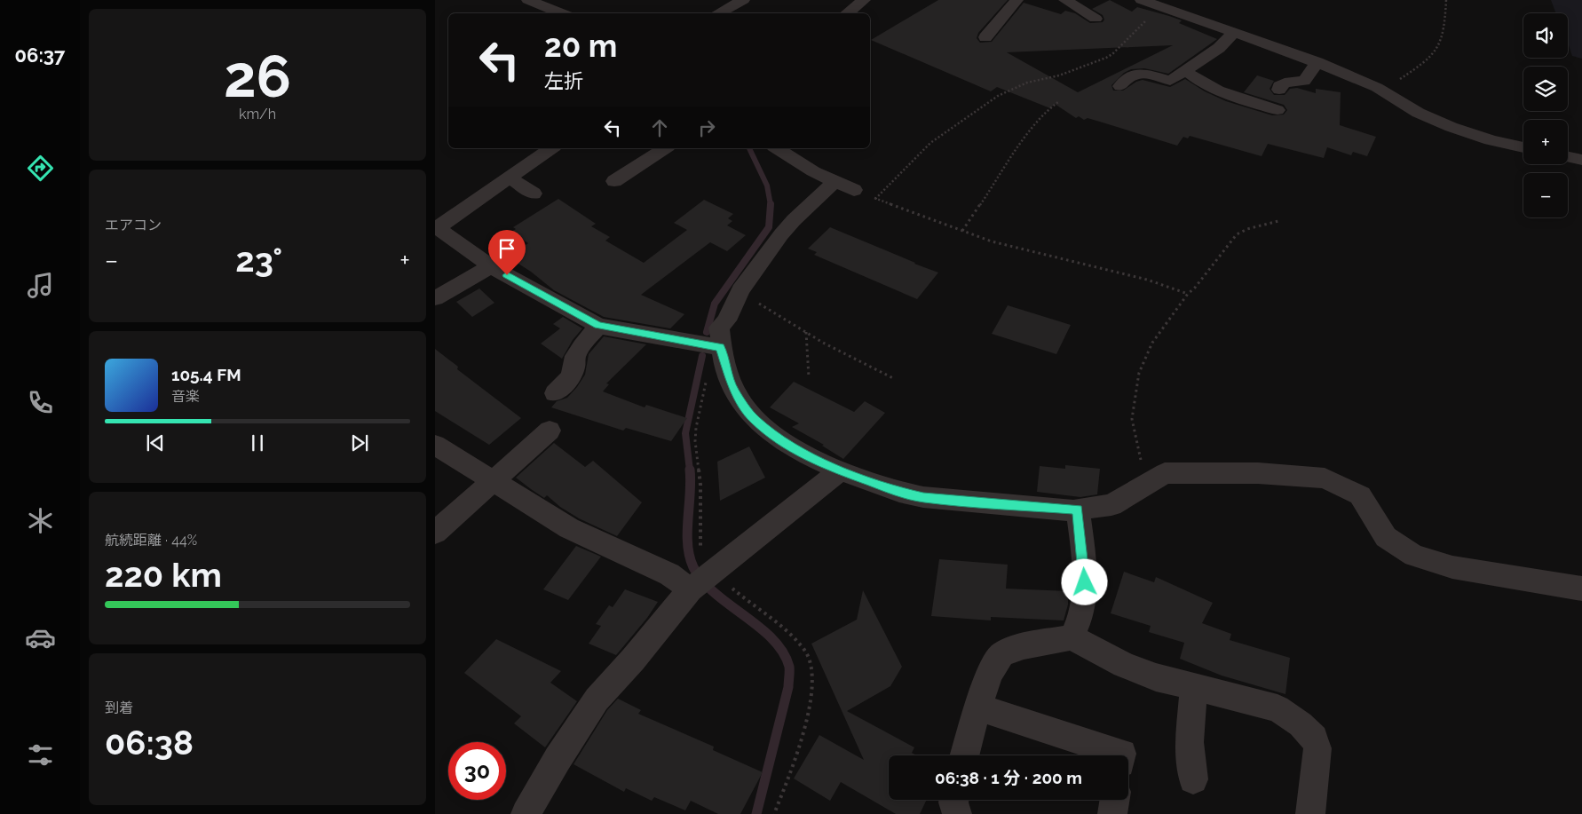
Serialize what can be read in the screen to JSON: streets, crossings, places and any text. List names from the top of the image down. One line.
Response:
{"page":{"tabs":"06:37","tile":[["26","km/h"],"エアコン",["航続距離 · 44%","220 km"],["到着","06:38"]],"map_buttons":["+","−"],"turn":["20 m","左折"],"heat":["−","23°","+"],"song":["105.4 FM","音楽"],"limit":"30","trip":"06:38 · 1 分 · 200 m"}}
